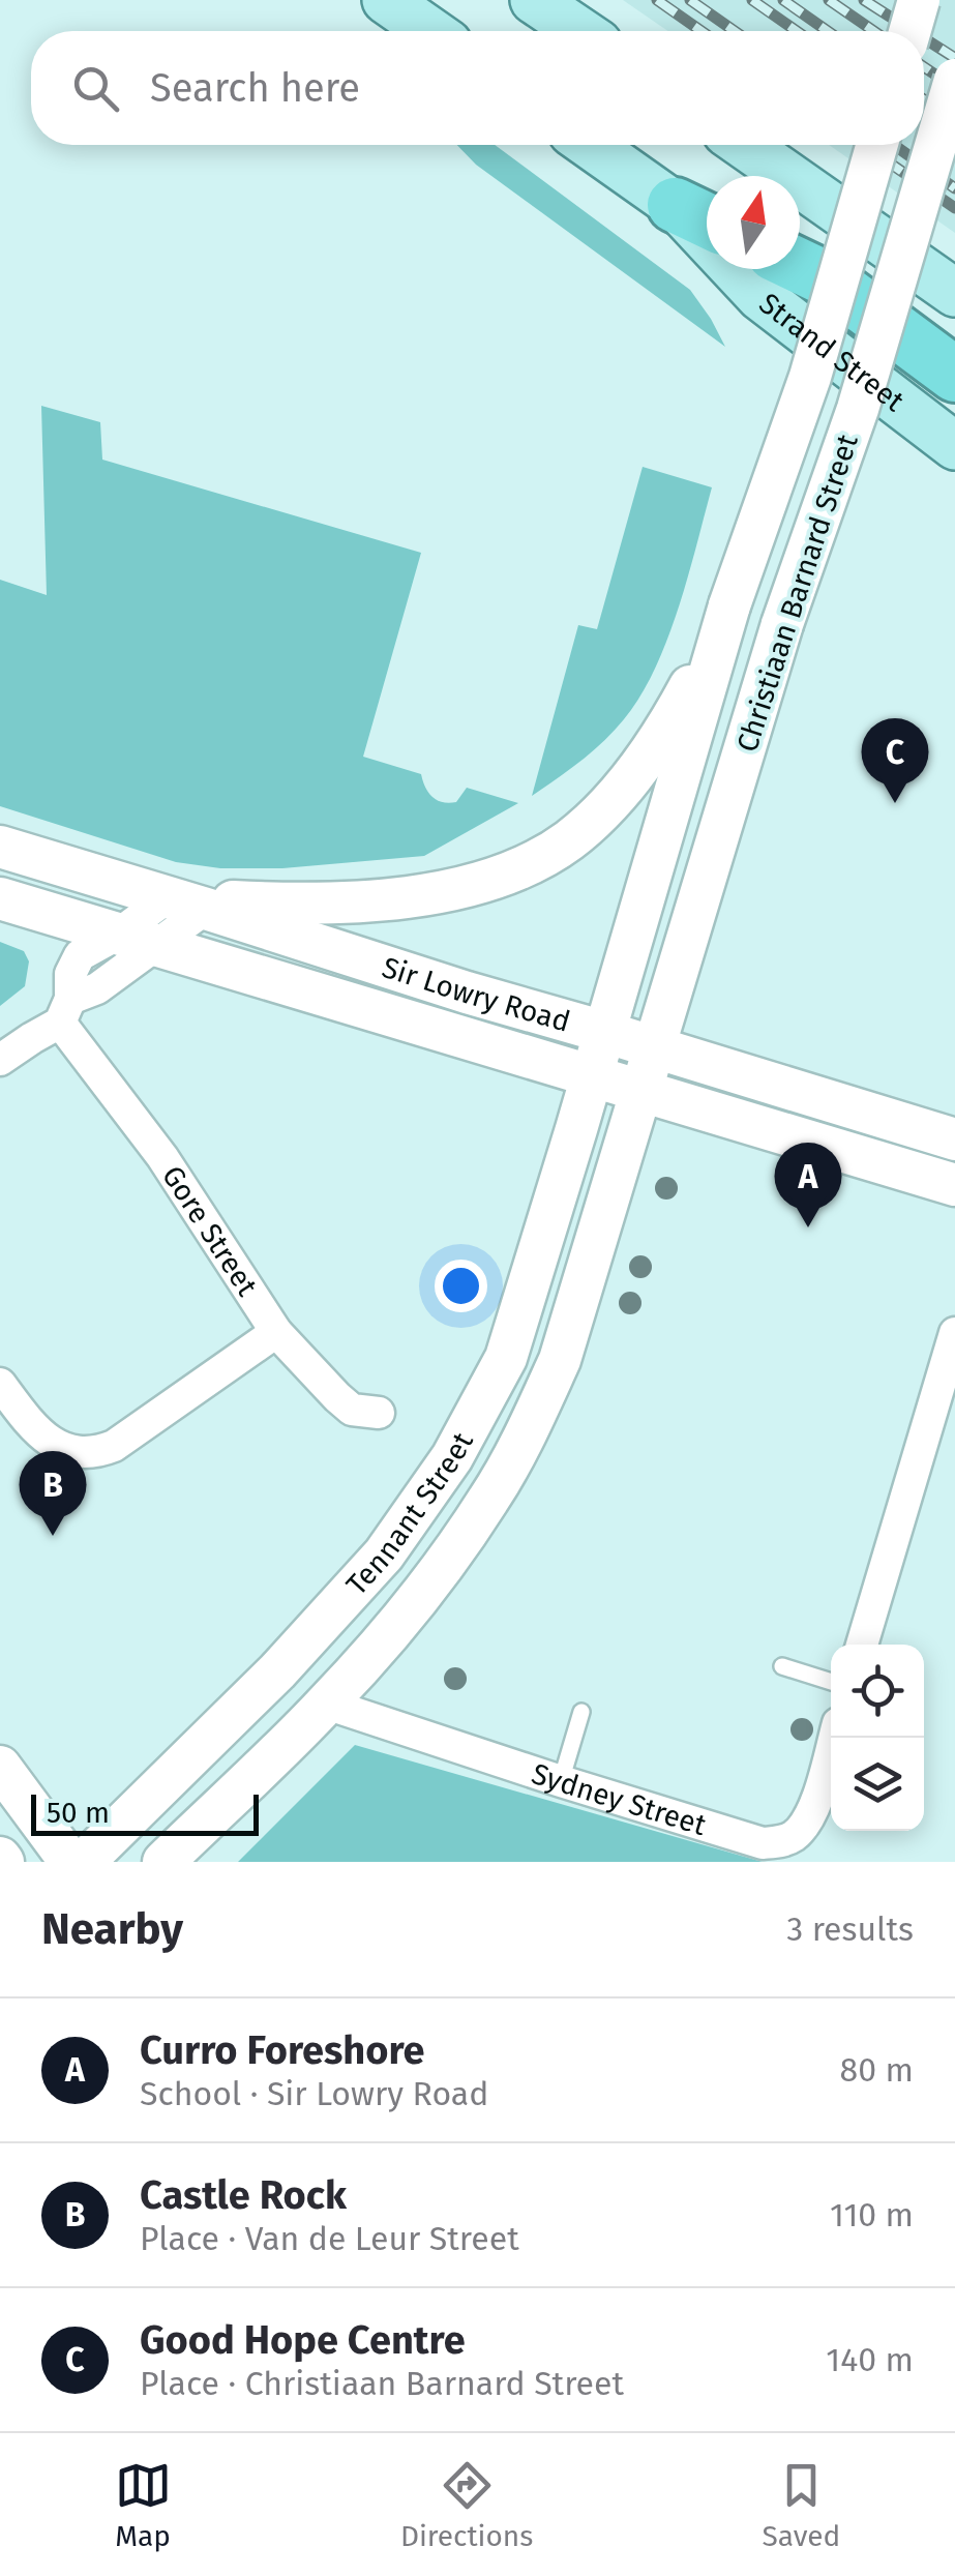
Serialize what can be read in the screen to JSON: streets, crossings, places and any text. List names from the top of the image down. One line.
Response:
{"streets":{"main road":["Strand Street","Christiaan Barnard Street","Sir Lowry Road","Tennant Street"],"street":["Gore Street","Sydney Street"]},"crossings":[["Christiaan Barnard Street","Sir Lowry Road"],["Christiaan Barnard Street","Tennant Street"],["Sir Lowry Road","Tennant Street"],["Tennant Street","Sydney Street"]],"scale_bar":"50 m","north":"top","page":{"search":"Search here","pins":["C","A","B"],"scale":"50 m","heading":["Nearby","3 results"],"list":[{"mark":"A","name":"Curro Foreshore","note":"School · Sir Lowry Road","value":"80 m"},{"mark":"B","name":"Castle Rock","note":"Place · Van de Leur Street","value":"110 m"},{"mark":"C","name":"Good Hope Centre","note":"Place · Christiaan Barnard Street","value":"140 m"}],"nav":["Map","Directions","Saved"]}}
